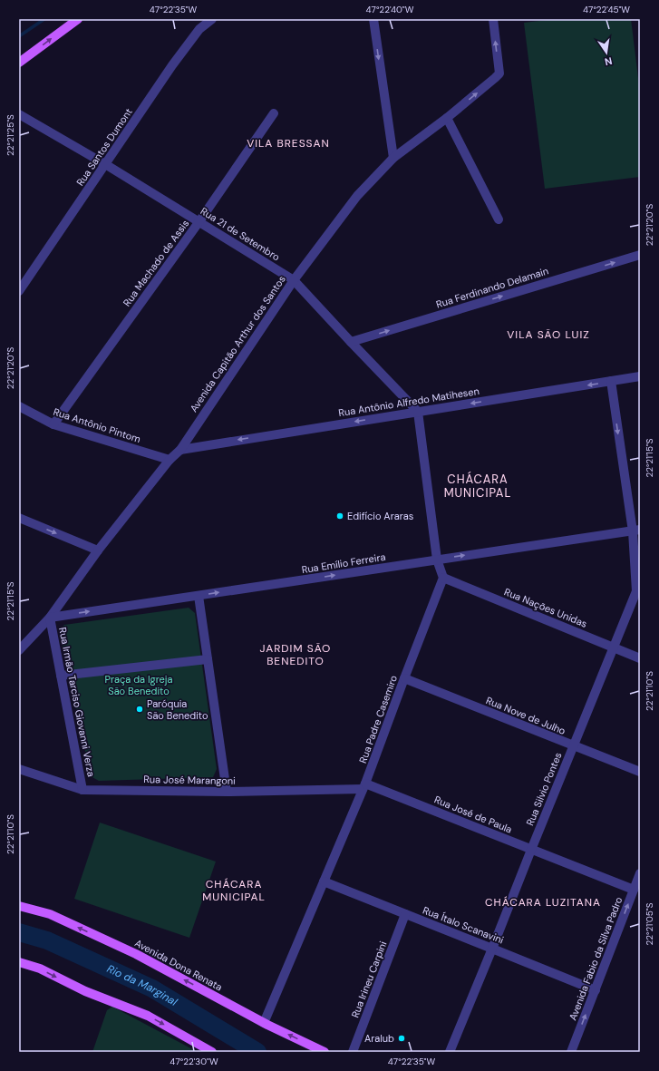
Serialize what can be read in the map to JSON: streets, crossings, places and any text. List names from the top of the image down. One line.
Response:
{"streets":{"main road":["Avenida Dona Renata"],"street":["Rua Santos Dumont","Rua 21 de Setembro","Rua Machado de Assis","Rua Ferdinando Delamain","Avenida Capitão Arthur dos Santos","Rua Antônio Alfredo Matihesen","Rua Antônio Pintom","Rua Emílio Ferreira","Rua Nações Unidas","Rua Irmão Tarciso Giovanni Verza","Rua Nove de Julho","Rua Padre Casemiro","Rua José Marangoni","Rua Silvio Pontes","Rua José de Paula","Rua Ítalo Scanavini","Avenida Fabio da Silva Padro","Rua Irineu Carpini"]},"crossings":[["Rua Santos Dumont","Rua 21 de Setembro"],["Rua 21 de Setembro","Rua Machado de Assis"],["Rua 21 de Setembro","Rua Ferdinando Delamain"],["Rua 21 de Setembro","Avenida Capitão Arthur dos Santos"],["Rua 21 de Setembro","Rua Antônio Alfredo Matihesen"],["Rua Machado de Assis","Rua Antônio Pintom"],["Avenida Capitão Arthur dos Santos","Rua Antônio Alfredo Matihesen"],["Avenida Capitão Arthur dos Santos","Rua Antônio Pintom"],["Avenida Capitão Arthur dos Santos","Rua Emílio Ferreira"],["Avenida Capitão Arthur dos Santos","Rua Irmão Tarciso Giovanni Verza"],["Rua Antônio Alfredo Matihesen","Rua Silvio Pontes"],["Rua Emílio Ferreira","Rua Irmão Tarciso Giovanni Verza"],["Rua Emílio Ferreira","Rua Silvio Pontes"],["Rua Nações Unidas","Rua Padre Casemiro"],["Rua Nações Unidas","Rua Silvio Pontes"],["Rua Irmão Tarciso Giovanni Verza","Rua José Marangoni"],["Rua Nove de Julho","Rua Padre Casemiro"],["Rua Nove de Julho","Rua Silvio Pontes"],["Rua Padre Casemiro","Rua José Marangoni"],["Rua Padre Casemiro","Rua José de Paula"],["Rua Padre Casemiro","Rua Ítalo Scanavini"],["Rua Padre Casemiro","Avenida Dona Renata"],["Rua José Marangoni","Rua José de Paula"],["Rua Silvio Pontes","Rua José de Paula"],["Rua Silvio Pontes","Rua Ítalo Scanavini"],["Rua José de Paula","Avenida Fabio da Silva Padro"],["Rua Ítalo Scanavini","Avenida Fabio da Silva Padro"],["Rua Ítalo Scanavini","Rua Irineu Carpini"]],"one_way":["Rua Ferdinando Delamain","Rua Antônio Alfredo Matihesen","Rua Emílio Ferreira","Avenida Fabio da Silva Padro"],"districts":["VILA BRESSAN","VILA SÃO LUIZ","CHÁCARA MUNICIPAL","JARDIM SÃO BENEDITO","CHÁCARA MUNICIPAL","CHÁCARA LUZITANA"],"water":["Rio da Marginal"],"parks":["Praça da Igreja São Benedito"],"places":["Edifício Araras","Paróquia São Benedito","Aralub"],"north":"bottom","coordinates":["47°22'35\"W","47°22'40\"W","47°22'45\"W","22°21'25\"S","22°21'20\"S","22°21'15\"S","22°21'10\"S","22°21'05\"S","47°22'30\"W"]}
